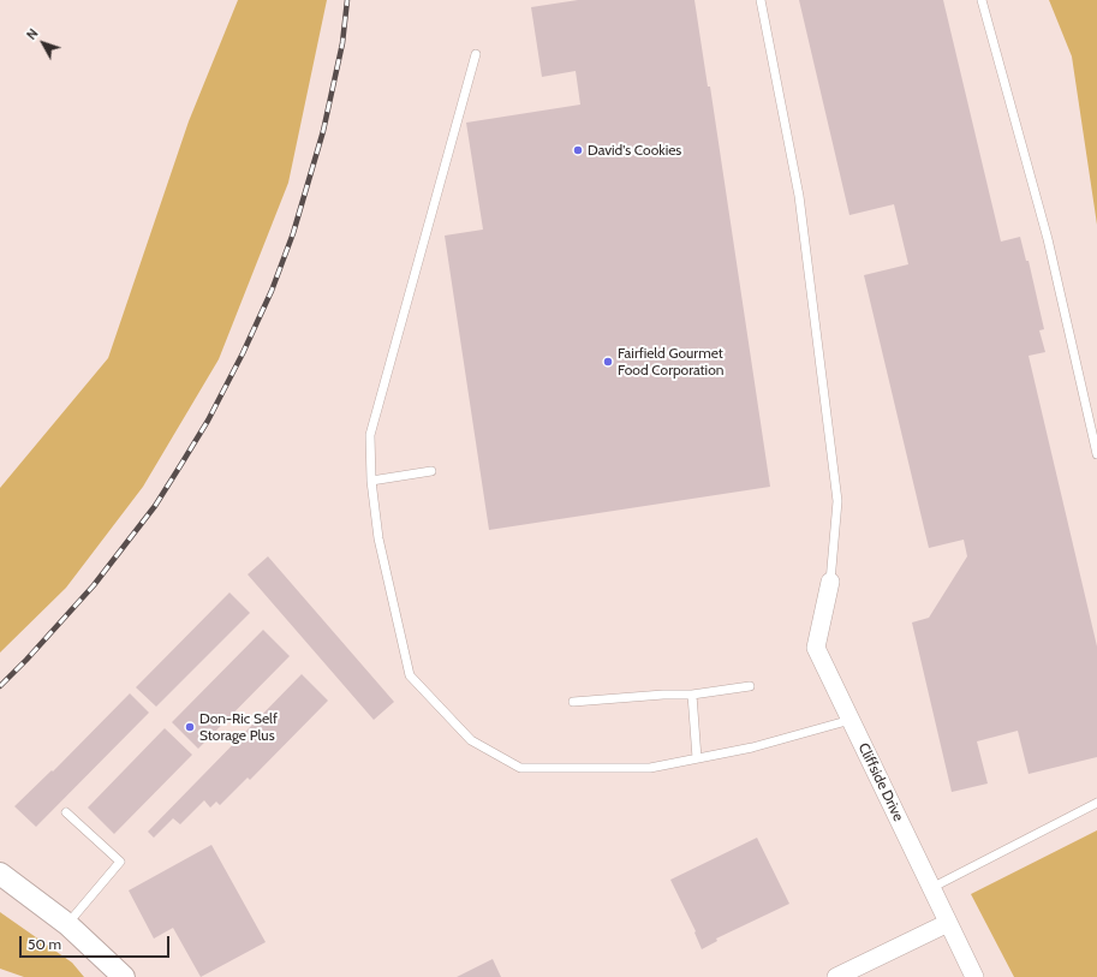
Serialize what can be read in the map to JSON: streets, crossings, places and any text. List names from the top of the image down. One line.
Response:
{"streets":{"street":["Cliffside Drive"]},"places":["David's Cookies","Fairfield Gourmet Food Corporation","Don-Ric Self Storage Plus"],"scale_bar":"50 m","north":"top left"}
